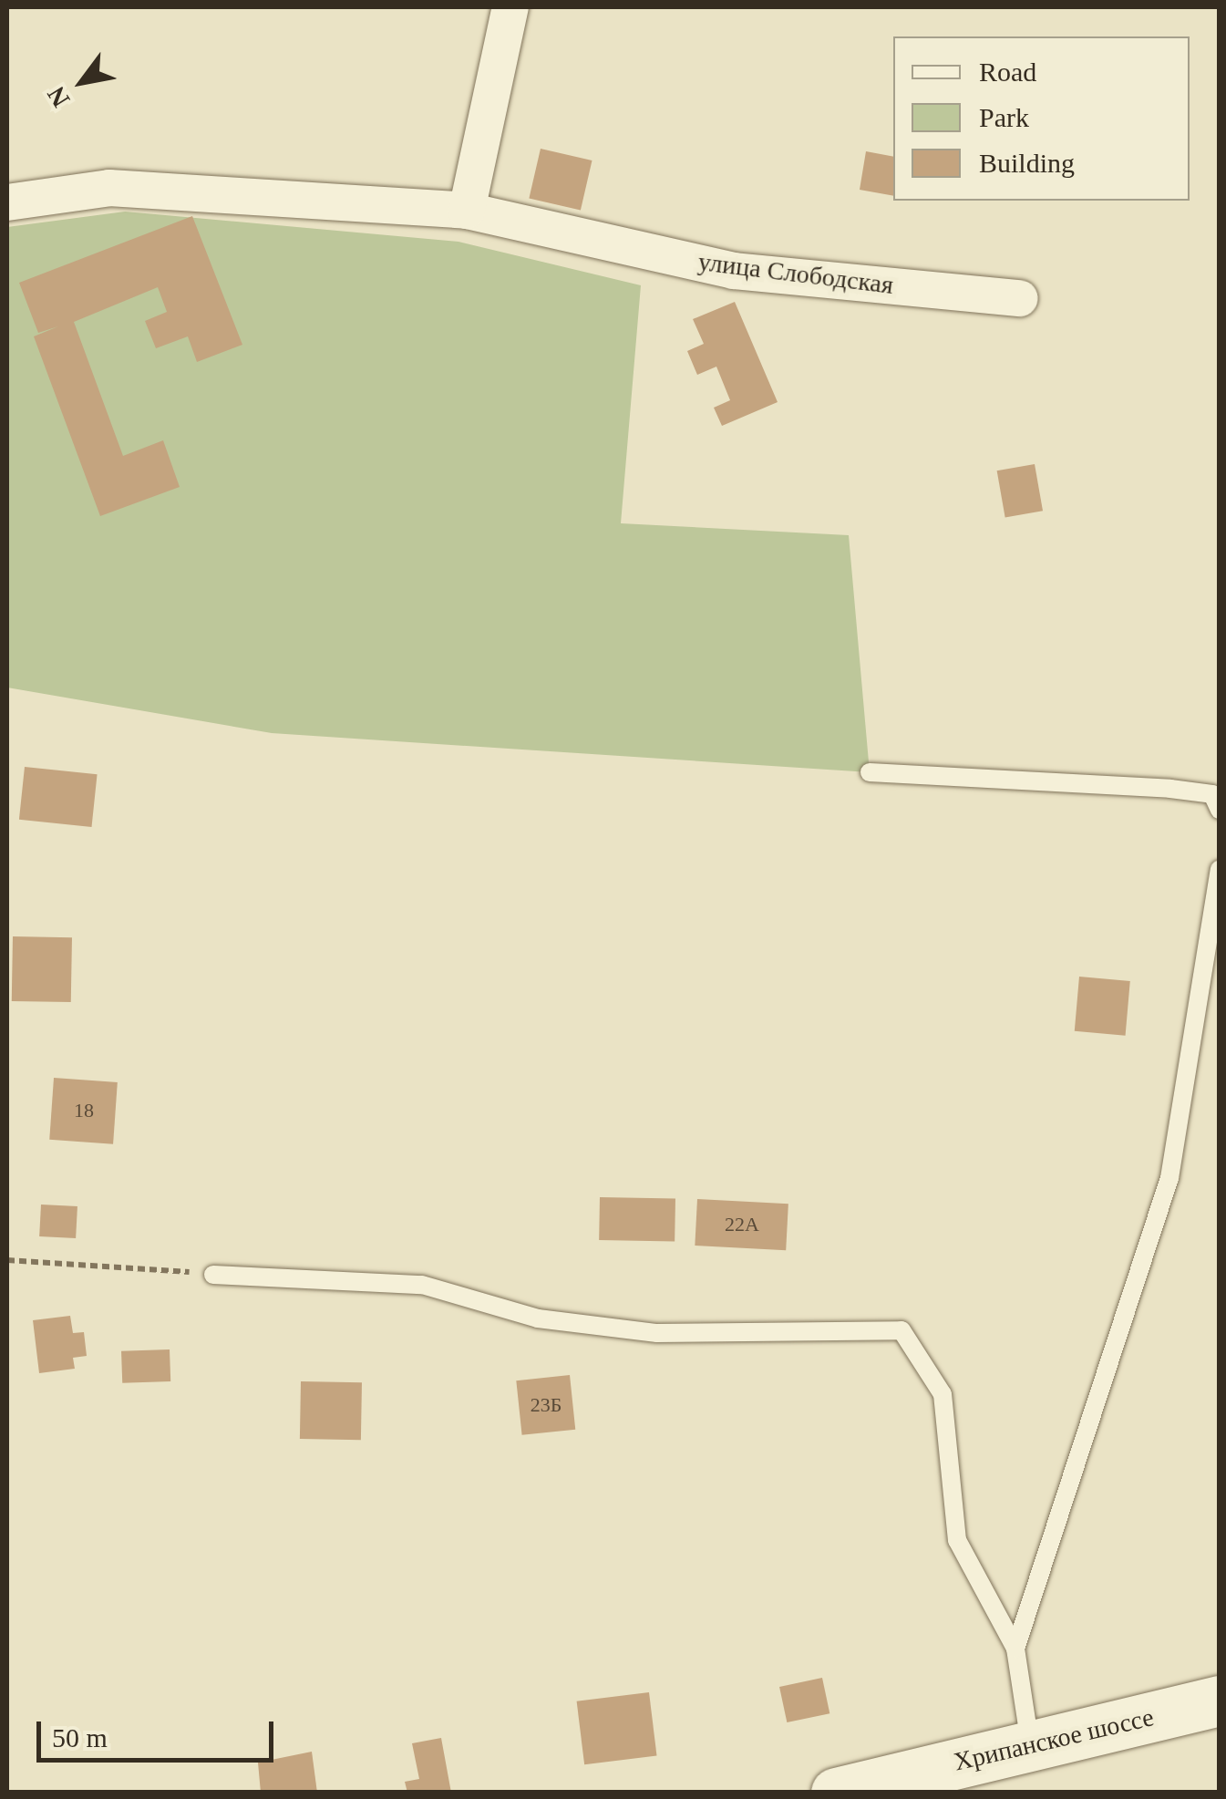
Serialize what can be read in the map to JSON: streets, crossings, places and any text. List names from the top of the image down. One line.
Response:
{"streets":{"main road":["Хрипанское шоссе"],"street":["улица Слободская"]},"house_numbers":["18","22А","23Б"],"legend":["Road","Park","Building"],"scale_bar":"50 m","north":"bottom left"}
